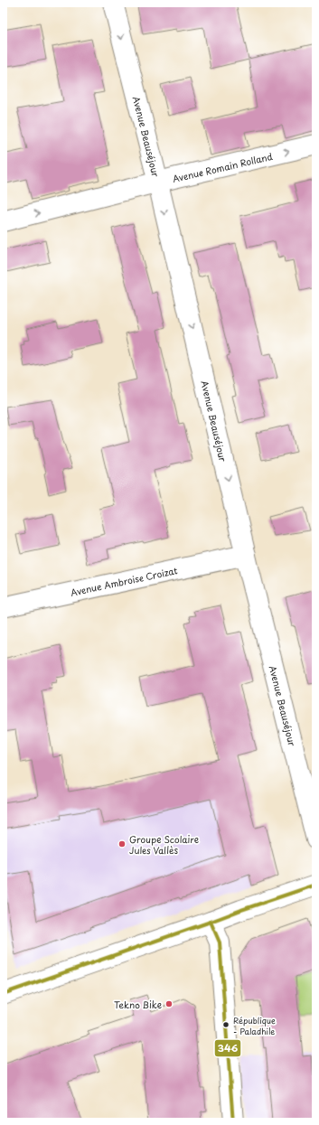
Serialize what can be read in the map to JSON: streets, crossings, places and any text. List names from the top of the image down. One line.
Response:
{"streets":{"street":["Avenue Beauséjour","Avenue Romain Rolland","Avenue Ambroise Croizat"]},"crossings":[["Avenue Beauséjour","Avenue Romain Rolland"],["Avenue Beauséjour","Avenue Ambroise Croizat"]],"one_way":["Avenue Beauséjour","Avenue Romain Rolland"],"places":["Groupe Scolaire Jules Vallès","Tekno Bike","République - Paladhile"],"lines":["transit line 346"]}
